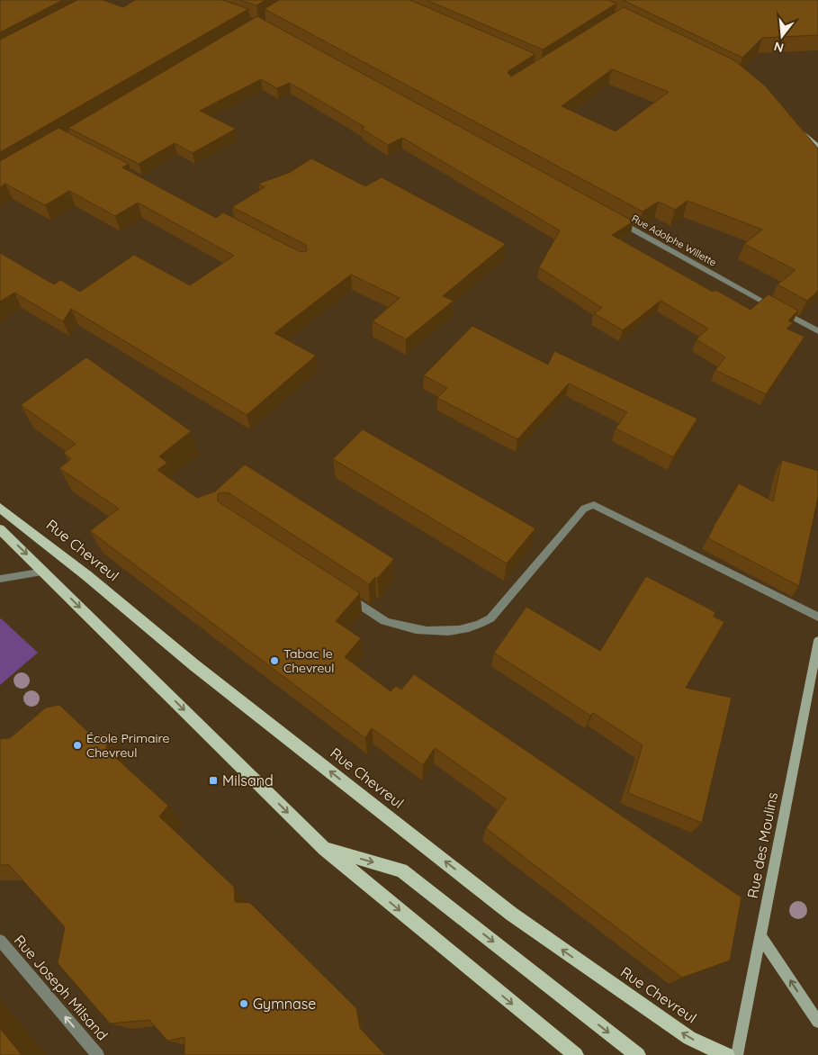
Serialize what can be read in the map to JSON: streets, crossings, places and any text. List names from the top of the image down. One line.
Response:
{"streets":{"main road":["Rue Chevreul"],"street":["Rue Adolphe Willette","Rue des Moulins","Rue Joseph Milsand"]},"one_way":["Rue Joseph Milsand"],"places":{"other":["Tabac le Chevreul","École Primaire Chevreul","Gymnase"],"transit":["Milsand"]},"north":"bottom"}
